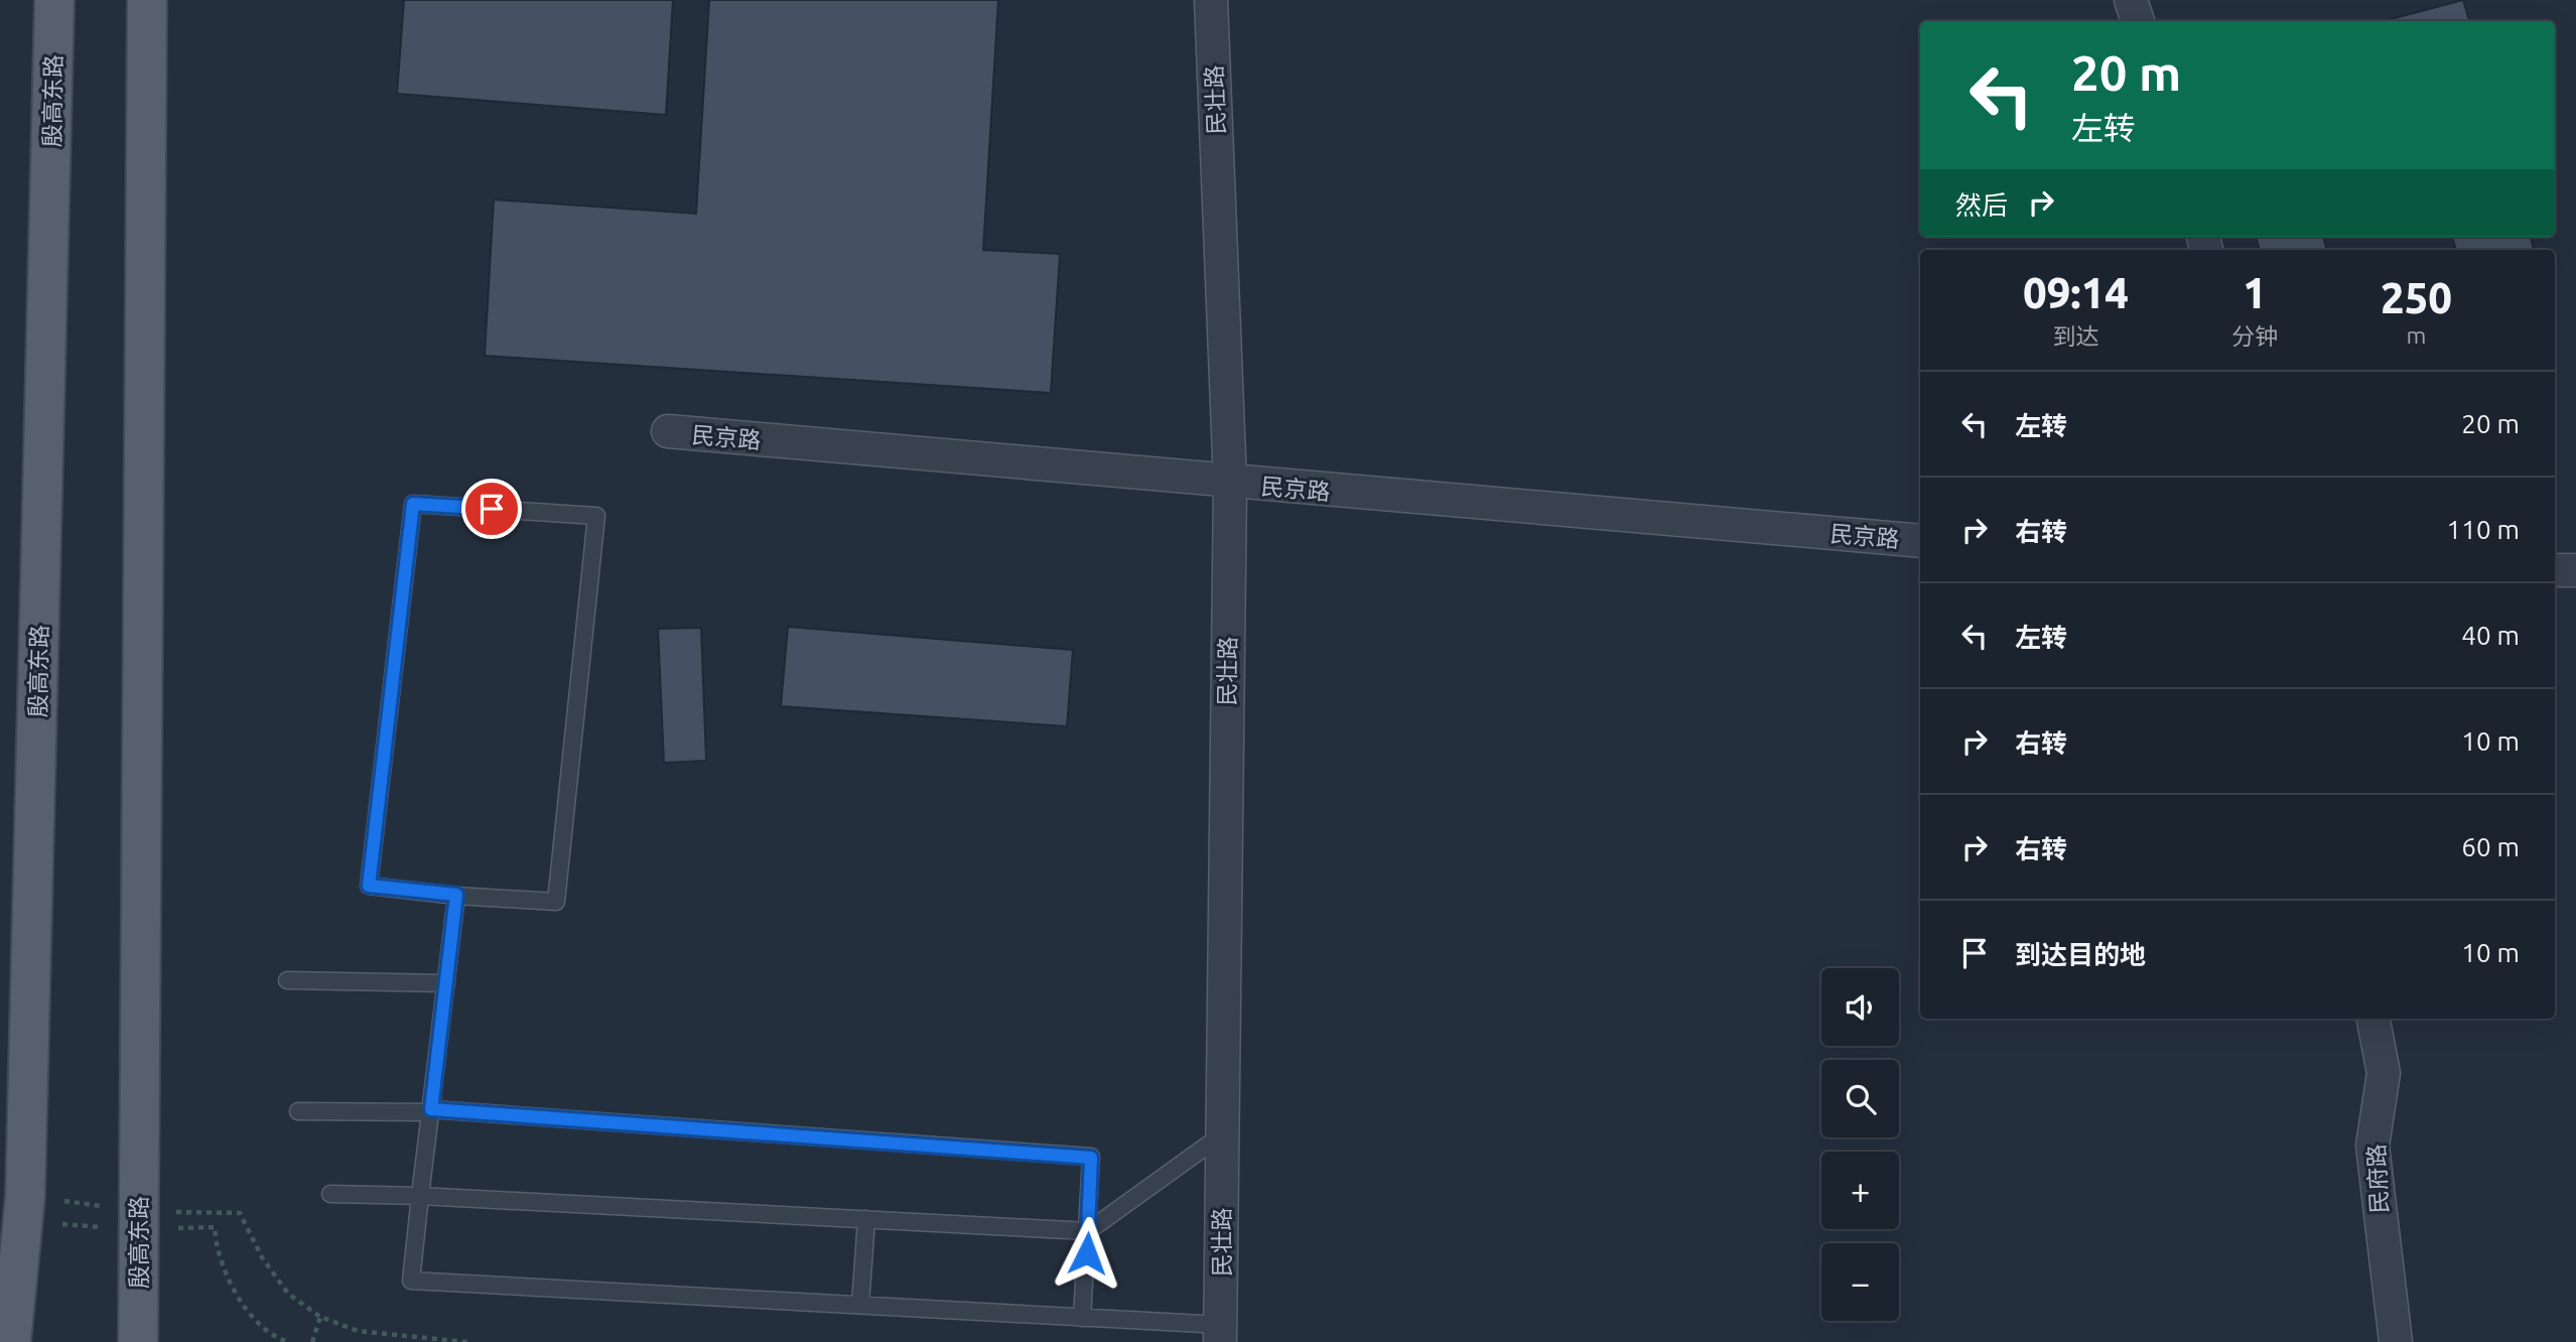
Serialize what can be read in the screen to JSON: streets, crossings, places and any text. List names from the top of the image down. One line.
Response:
{"streets":{"main road":["殷高东路"],"street":["民壮路","民京路","民府路"]},"crossings":[["民壮路","民京路"]],"page":{"turn":["20 m","左转"],"then":"然后","eta":["09:14","到达","1","分钟","250","m"],"list":[{"name":"左转","value":"20 m"},{"name":"右转","value":"110 m"},{"name":"左转","value":"40 m"},{"name":"右转","value":"10 m"},{"name":"右转","value":"60 m"},{"name":"到达目的地","value":"10 m"}],"map_buttons":["+","−"]}}
